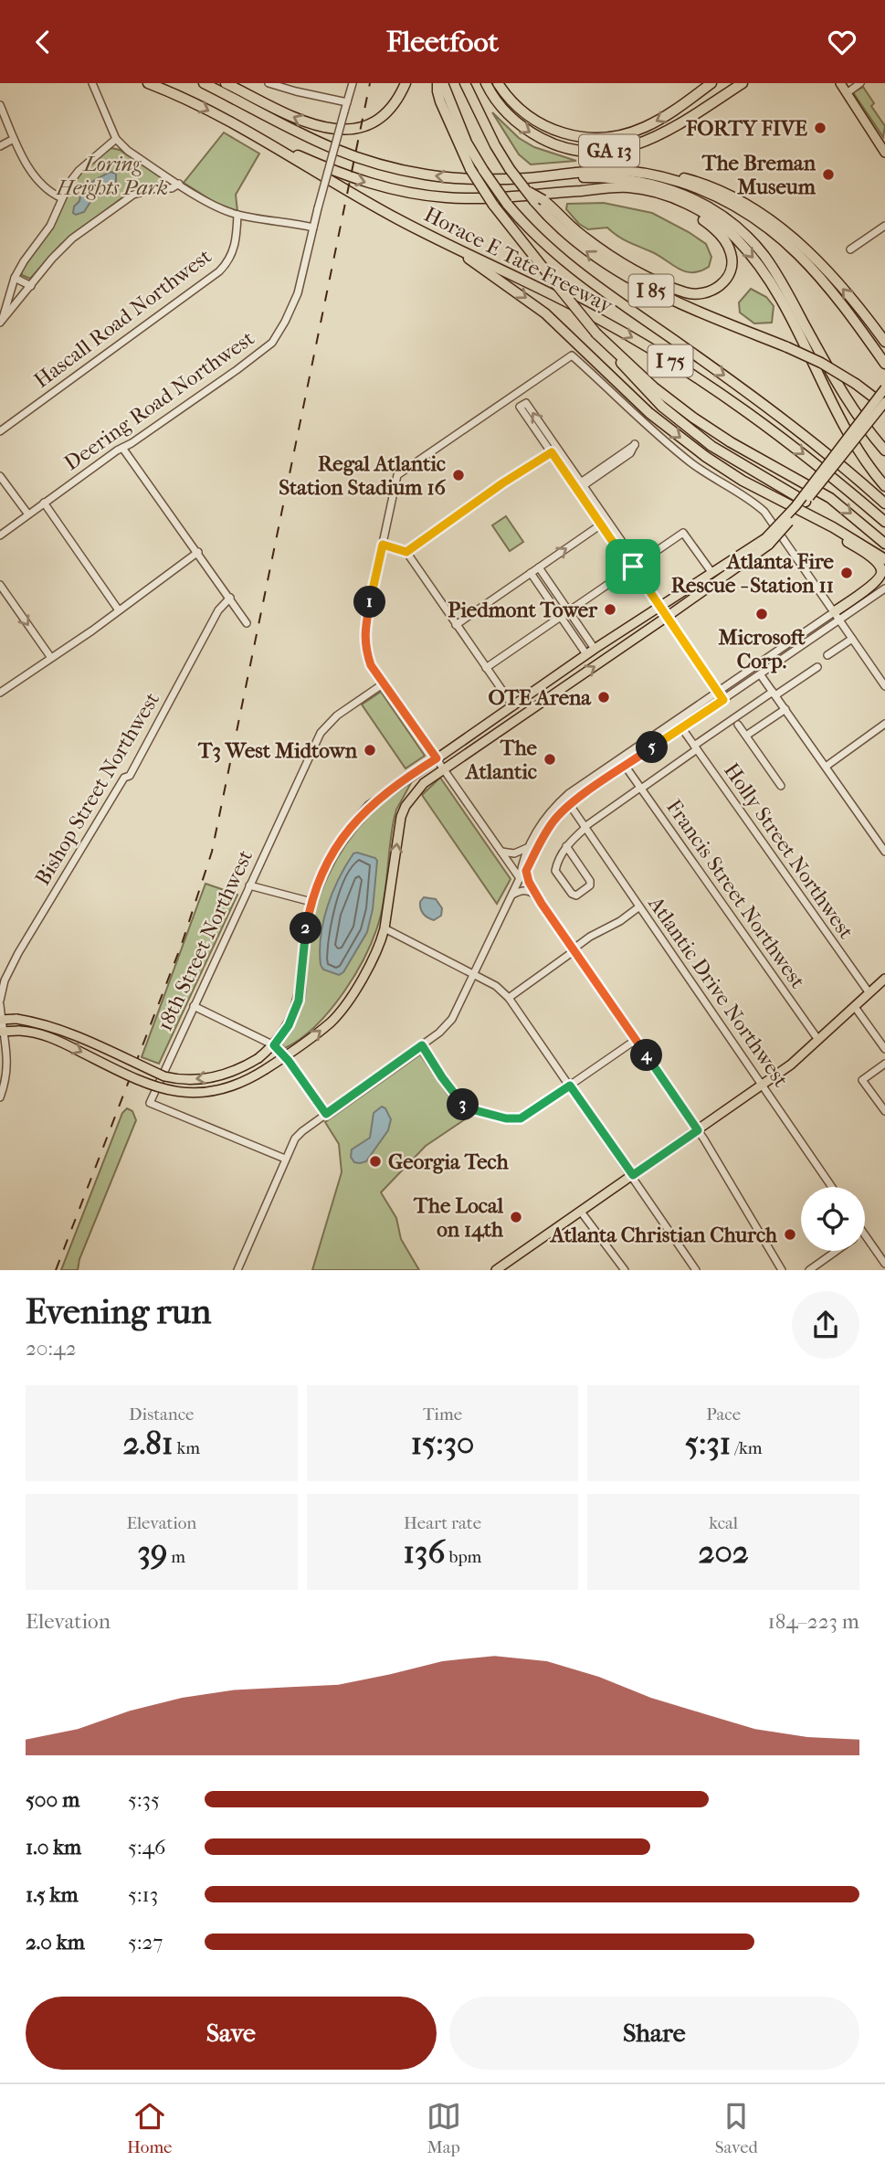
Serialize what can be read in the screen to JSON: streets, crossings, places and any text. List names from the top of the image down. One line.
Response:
{"streets":{"highway":["GA 13","Horace E Tate Freeway","I 85","I 75"],"street":["Hascall Road Northwest","Deering Road Northwest","Bishop Street Northwest","Holly Street Northwest","Francis Street Northwest","18th Street Northwest","Atlantic Drive Northwest"]},"parks":["Loring Heights Park"],"places":["FORTY FIVE","The Breman Museum","Regal Atlantic Station Stadium 16","Atlanta Fire Rescue - Station 11","Piedmont Tower","Microsoft Corp.","OTE Arena","T3 West Midtown","The Atlantic","Georgia Tech","The Local on 14th","Atlanta Christian Church"],"page":{"header":"Fleetfoot","pins":["1","5","2","4","3"],"heading":["Evening run","20:42"],"stats":[["Distance","2.81 km"],["Time","15:30"],["Pace","5:31 /km"],["Elevation","39 m"],["Heart rate","136 bpm"],["kcal","202"]],"chart":["Elevation","184–223 m"],"list":[{"name":"500 m","note":"5:35"},{"name":"1.0 km","note":"5:46"},{"name":"1.5 km","note":"5:13"},{"name":"2.0 km","note":"5:27"}],"buttons":["Save","Share"],"tabs":["Home","Map","Saved"]}}
